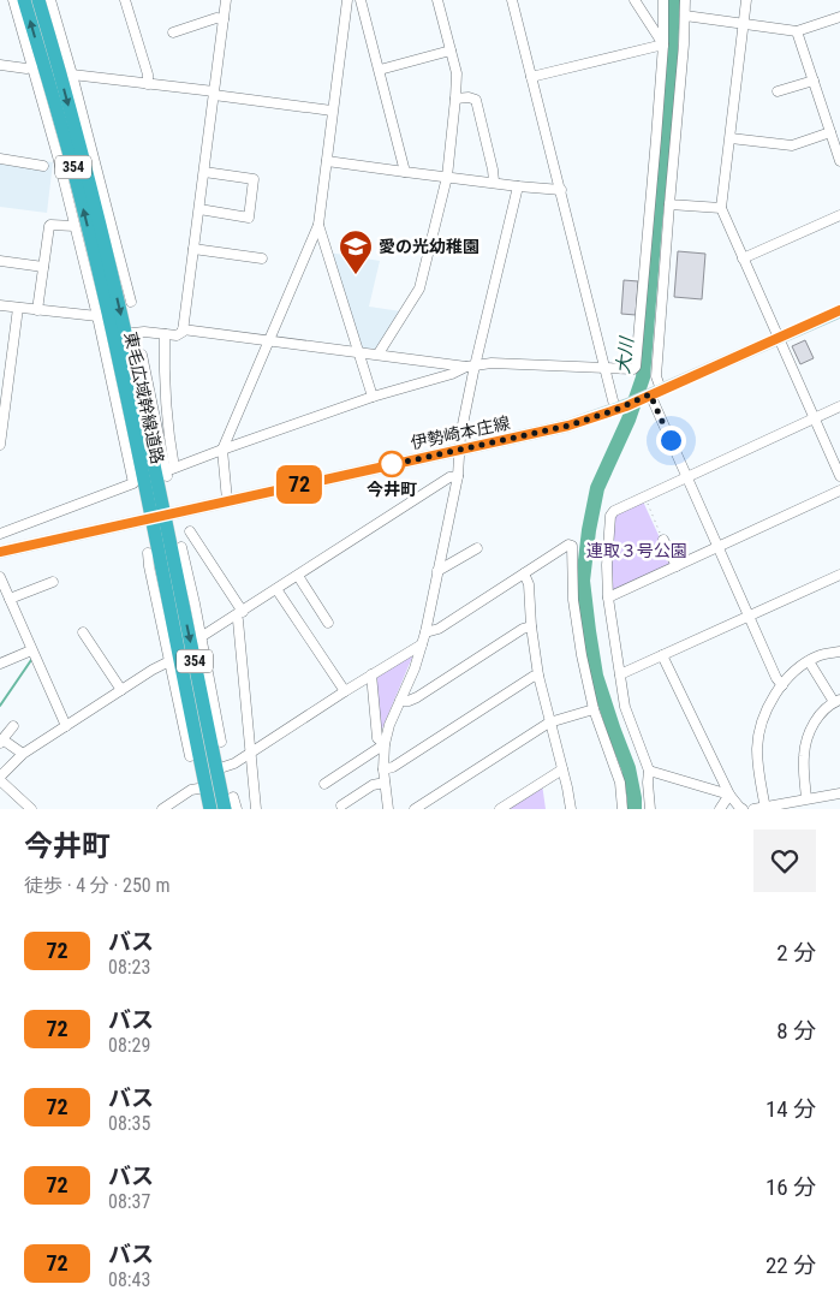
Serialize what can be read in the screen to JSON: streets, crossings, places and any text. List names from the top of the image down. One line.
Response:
{"streets":{"highway":["354","東毛広域幹線道路"],"main road":["伊勢崎本庄線"]},"crossings":[["東毛広域幹線道路","伊勢崎本庄線"]],"water":["大川"],"parks":["連取３号公園"],"places":{"school or university":["愛の光幼稚園"],"other":["今井町"]},"lines":["bus line 72"],"page":{"on_map":"72","heading":["今井町","徒歩 · 4 分 · 250 m"],"list":[{"mark":"72","name":"バス","note":"08:23","value":"2 分"},{"mark":"72","name":"バス","note":"08:29","value":"8 分"},{"mark":"72","name":"バス","note":"08:35","value":"14 分"},{"mark":"72","name":"バス","note":"08:37","value":"16 分"},{"mark":"72","name":"バス","note":"08:43","value":"22 分"}]}}
